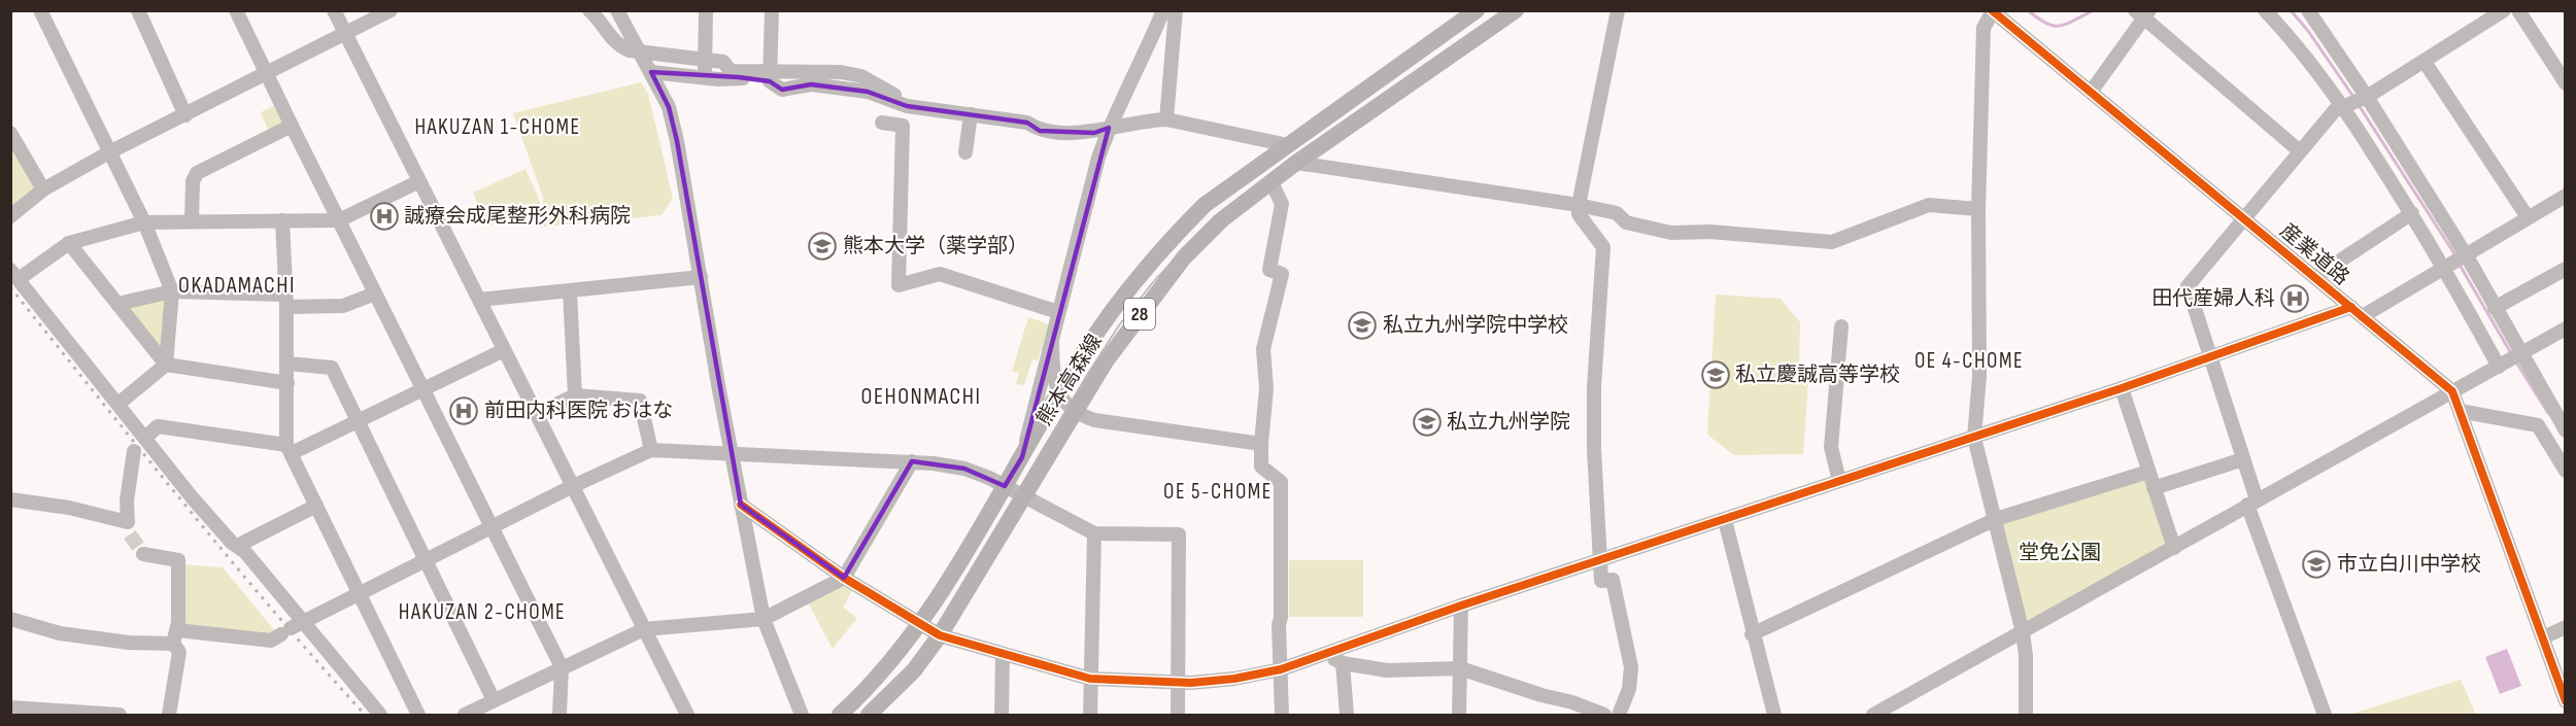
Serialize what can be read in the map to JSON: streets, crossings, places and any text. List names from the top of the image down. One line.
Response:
{"streets":{"main road":["28","熊本高森線"],"street":["産業道路"]},"districts":["HAKUZAN 1-CHOME","OKADAMACHI","OE 4-CHOME","OEHONMACHI","OE 5-CHOME","HAKUZAN 2-CHOME"],"parks":["堂免公園"],"places":{"hospital":["誠療会成尾整形外科病院","田代産婦人科","前田内科医院 おはな"],"school or university":["熊本大学（薬学部）","私立九州学院中学校","私立慶誠高等学校","私立九州学院","市立白川中学校"]}}
